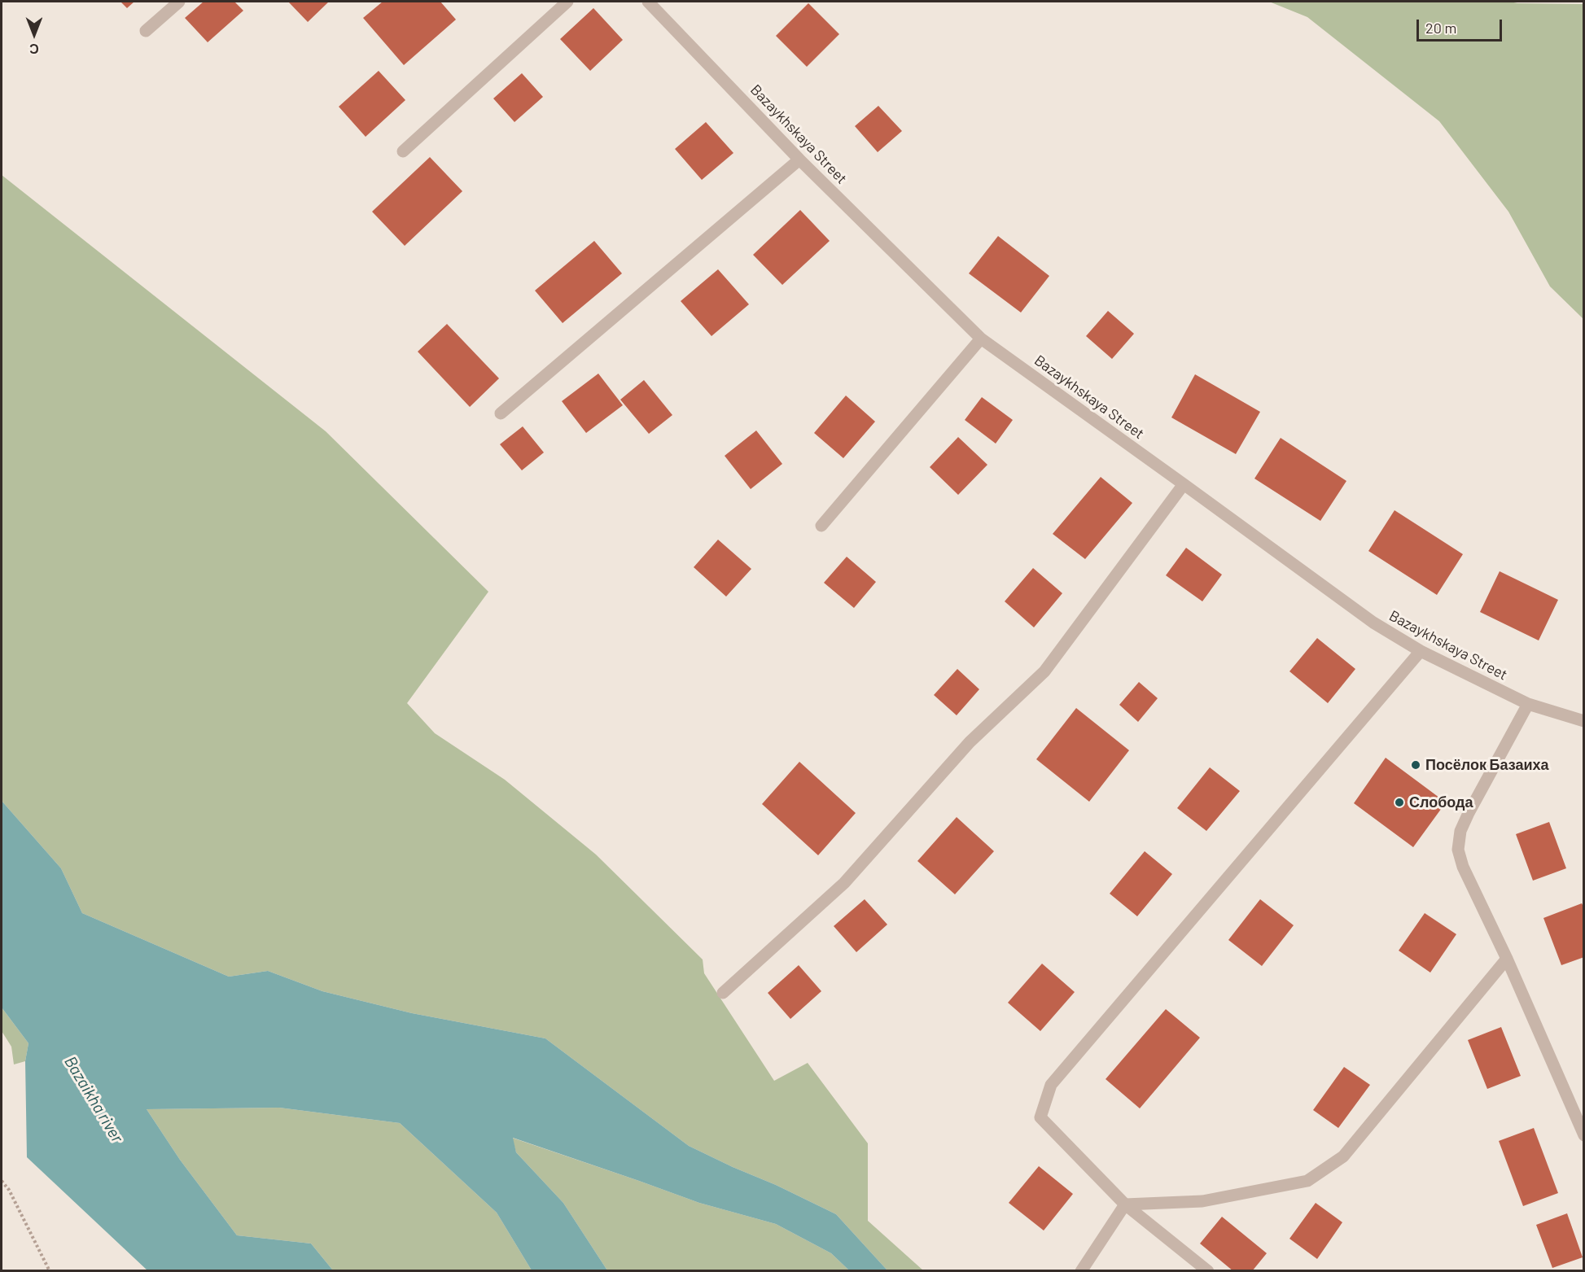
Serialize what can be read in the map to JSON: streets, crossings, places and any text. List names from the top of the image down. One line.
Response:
{"streets":{"street":["Bazaykhskaya Street"]},"water":["Bazaikha river"],"places":["Посёлок Базаиха","Слобода"],"scale_bar":"20 m","north":"bottom"}
